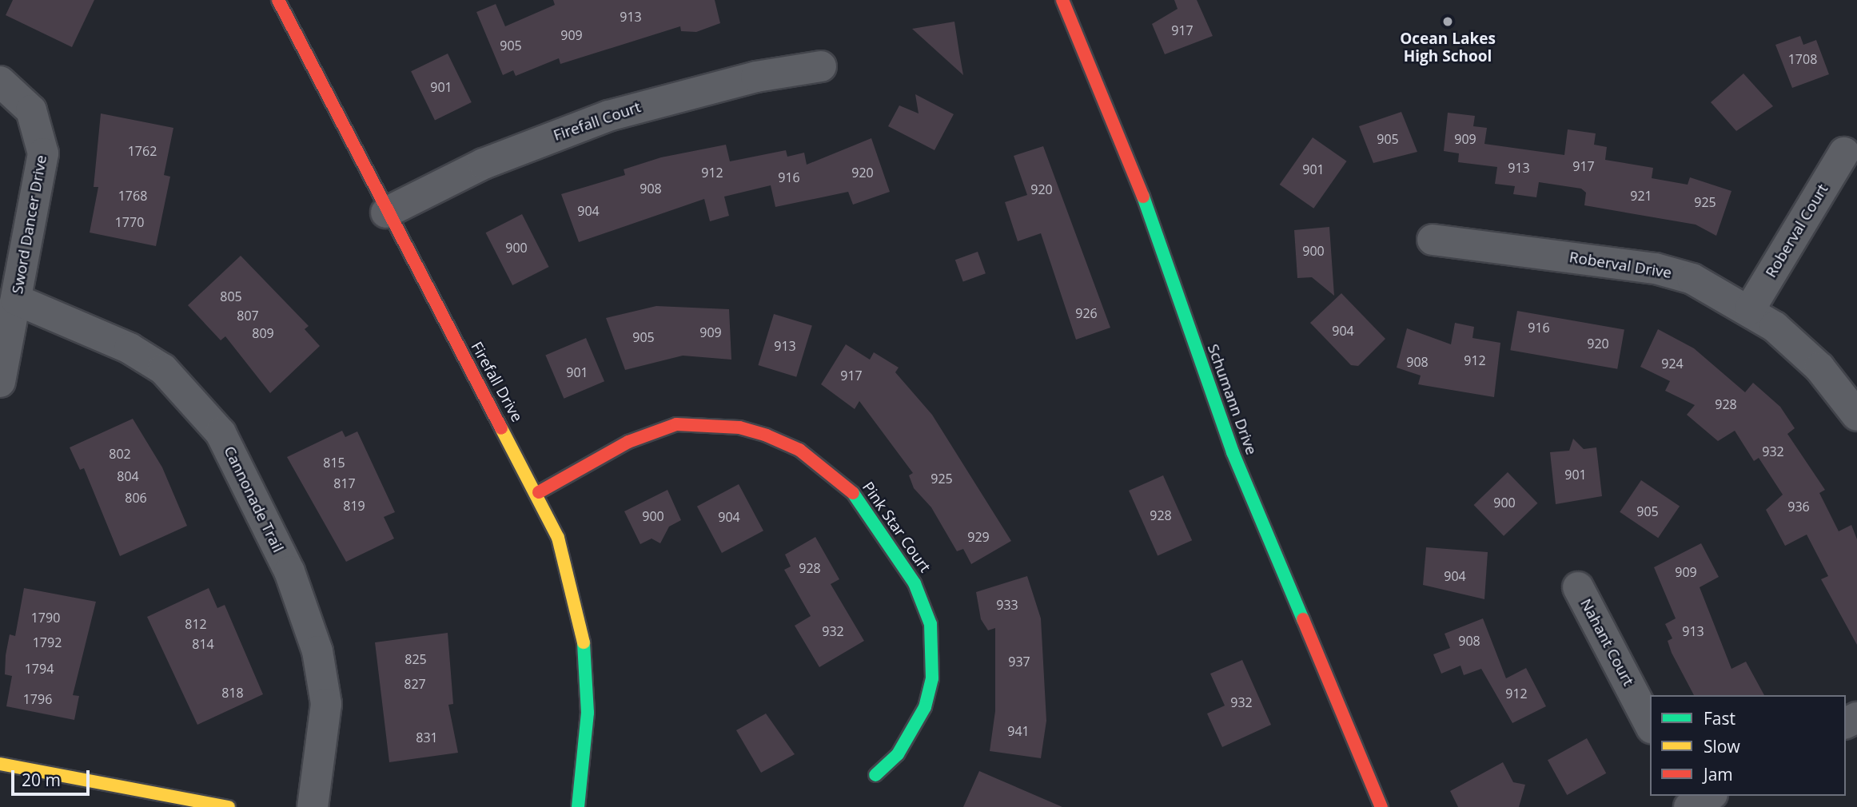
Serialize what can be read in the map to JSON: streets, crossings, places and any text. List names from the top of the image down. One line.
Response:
{"streets":{"street":["Firefall Court","Sword Dancer Drive","Roberval Court","Roberval Drive","Firefall Drive","Schumann Drive","Cannonade Trail","Pink Star Court","Nahant Court"]},"crossings":[["Firefall Court","Firefall Drive"],["Sword Dancer Drive","Cannonade Trail"],["Roberval Court","Roberval Drive"],["Firefall Drive","Pink Star Court"]],"places":["Ocean Lakes High School"],"house_numbers":["913","917","909","905","1708","901","905","909","1762","917","913","901","912","920","916","908","920","1768","921","925","904","1770","900","900","805","926","807","916","904","909","809","905","920","913","912","908","924","901","917","928","932","802","815","901","804","925","817","806","900","819","936","905","928","900","904","929","928","909","904","933","1790","812","932","913","908","1792","814","825","937","1794","827","818","912","1796","932","941","831"],"legend":["Fast","Slow","Jam"],"scale_bar":"20 m"}
